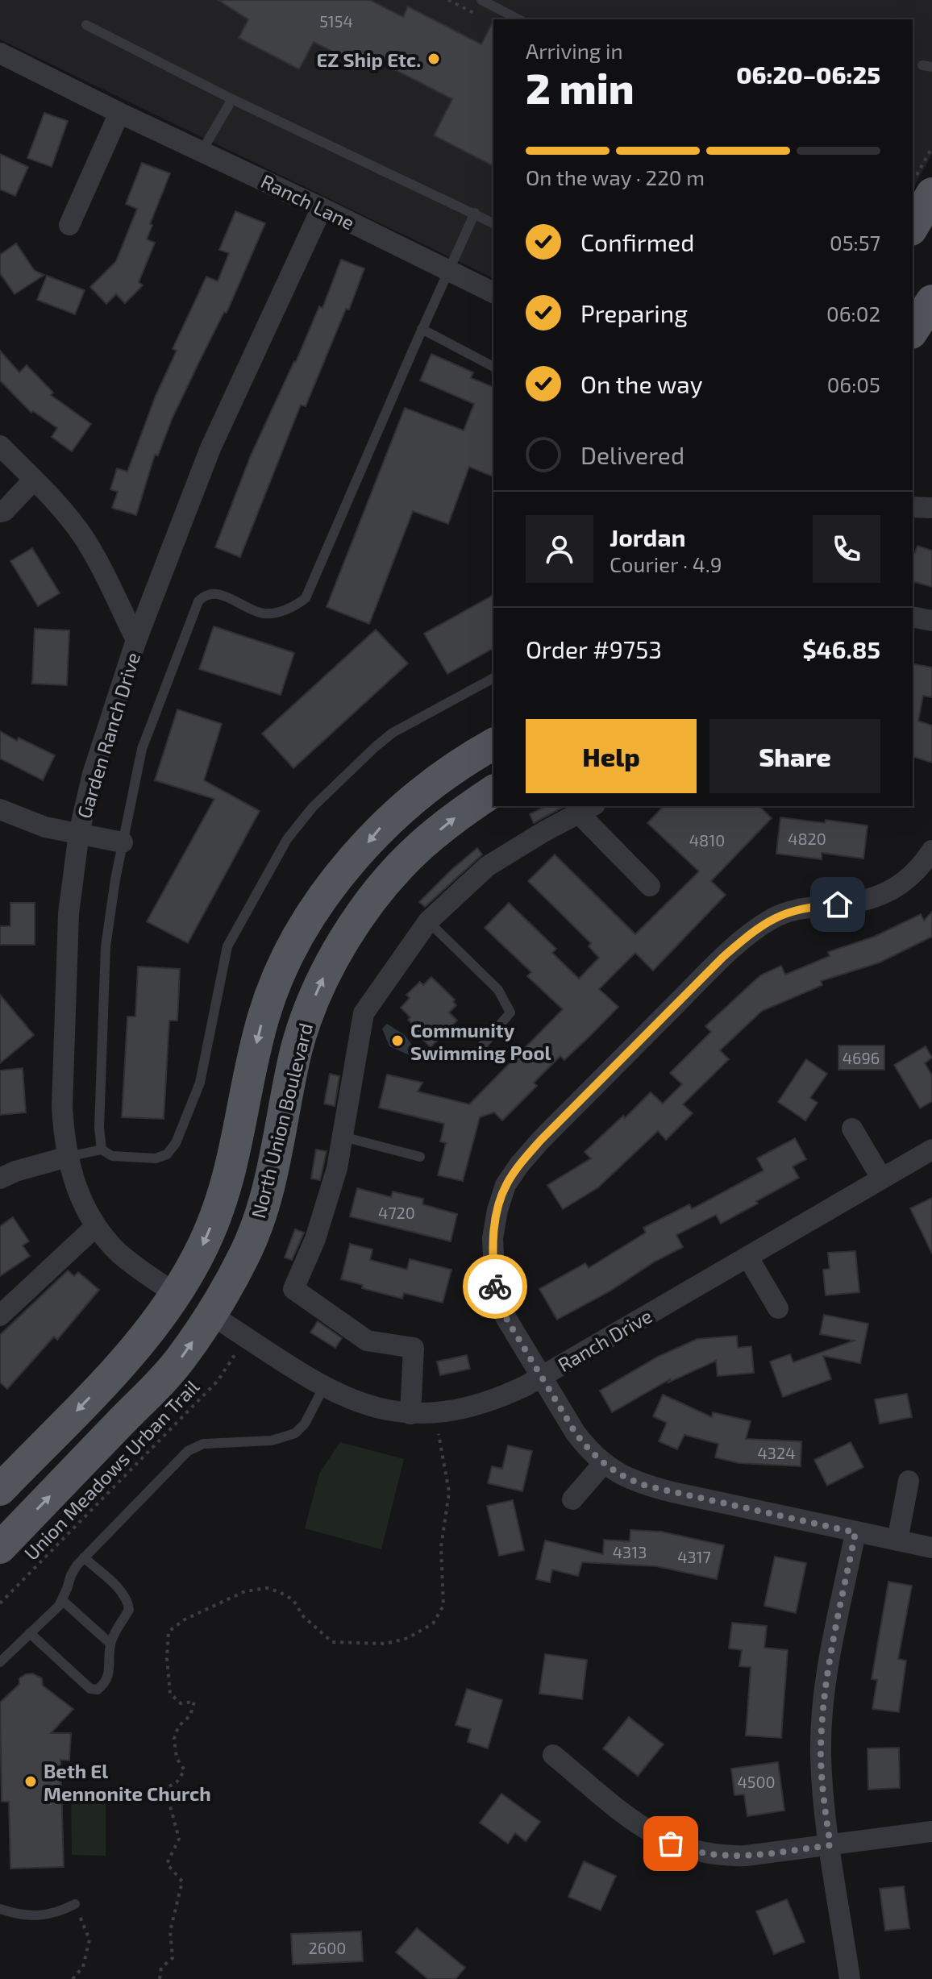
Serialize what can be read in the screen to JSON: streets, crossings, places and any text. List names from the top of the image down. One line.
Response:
{"streets":{"main road":["North Union Boulevard"],"street":["Ranch Lane","Garden Ranch Drive","Ranch Drive"],"path":["Union Meadows Urban Trail"]},"crossings":[["Ranch Lane","Garden Ranch Drive"],["Garden Ranch Drive","North Union Boulevard"],["North Union Boulevard","Ranch Drive"]],"places":["EZ Ship Etc.","Community Swimming Pool","Beth El Mennonite Church"],"house_numbers":["5154","4820","4810","4696","4720","4324","4313","4317","4500","2600"],"page":{"heading":["2 min","Arriving in","06:20–06:25"],"panel":["Jordan","Courier · 4.9","Order #9753","$46.85"],"bar":"On the way · 220 m","list":[["Confirmed","05:57"],["Preparing","06:02"],["On the way","06:05"],"Delivered"],"buttons":["Help","Share"]}}
